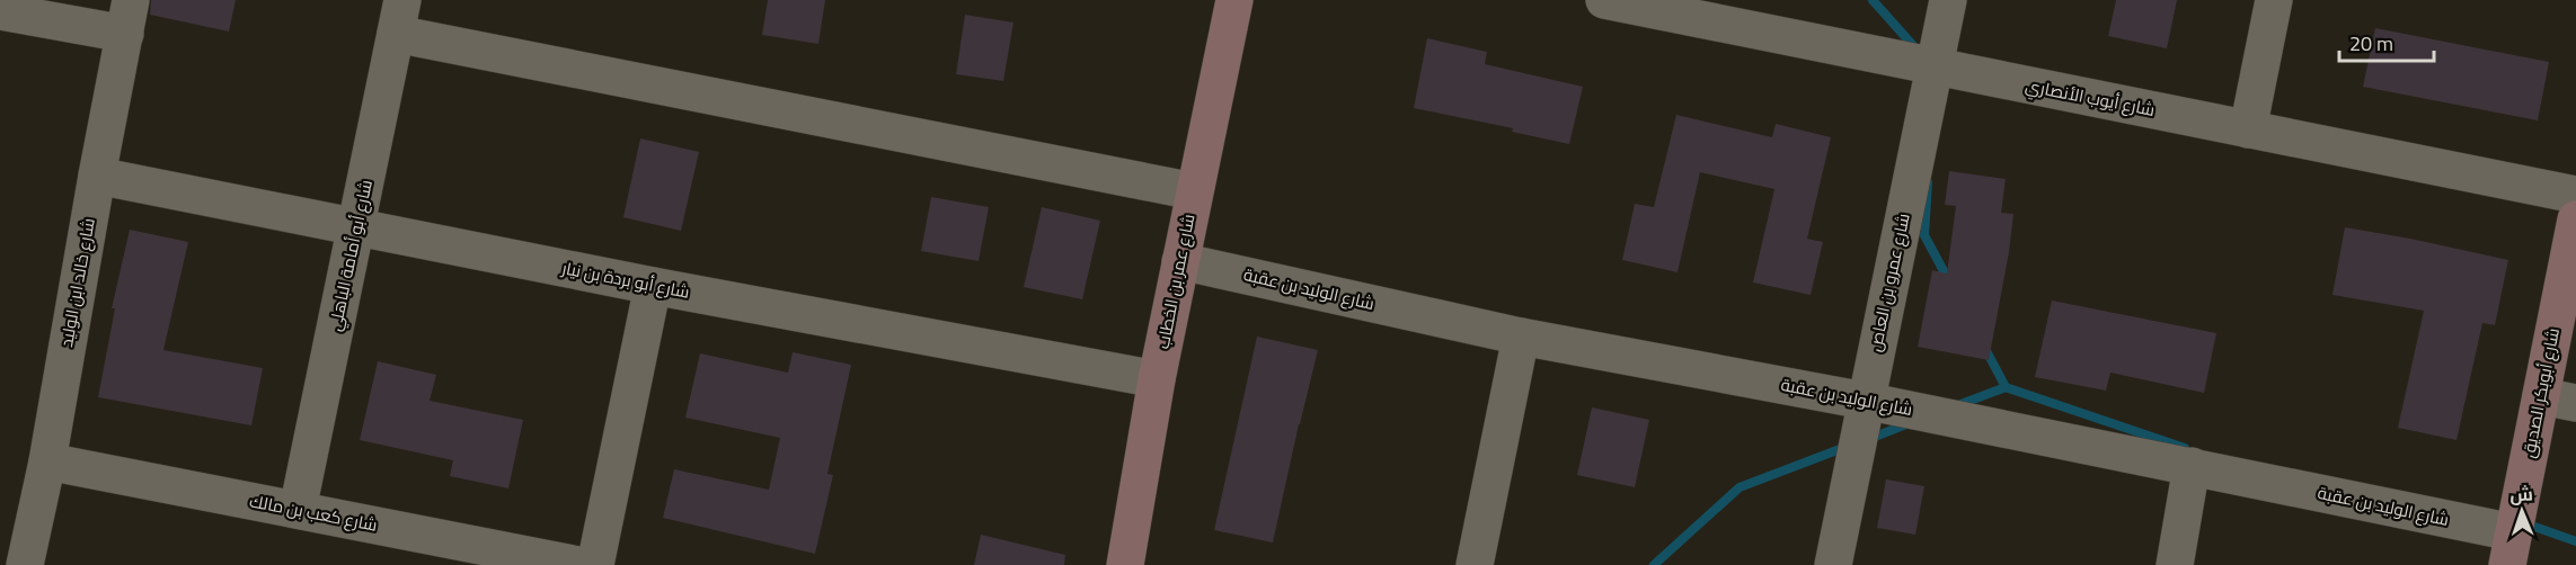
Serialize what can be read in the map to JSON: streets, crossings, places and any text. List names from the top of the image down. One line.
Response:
{"streets":{"street":["شارع أيوب الأنصاري","شارع أبو أمامة الباهلي","شارع أبو بردة بن نيار","شارع عمر بن الخطاب","شارع خالد ابن الوليد","شارع عمرو بن العاص","شارع الوليد بن عقبة","شارع أبوبكر الصديق","شارع كعب بن مالك"]},"crossings":[["شارع أيوب الأنصاري","شارع عمرو بن العاص"],["شارع أبو أمامة الباهلي","شارع أبو بردة بن نيار"],["شارع أبو أمامة الباهلي","شارع كعب بن مالك"],["شارع أبو بردة بن نيار","شارع عمر بن الخطاب"],["شارع أبو بردة بن نيار","شارع خالد ابن الوليد"],["شارع عمر بن الخطاب","شارع الوليد بن عقبة"],["شارع خالد ابن الوليد","شارع كعب بن مالك"],["شارع عمرو بن العاص","شارع الوليد بن عقبة"],["شارع الوليد بن عقبة","شارع أبوبكر الصديق"]],"scale_bar":"20 m","north":"top"}
